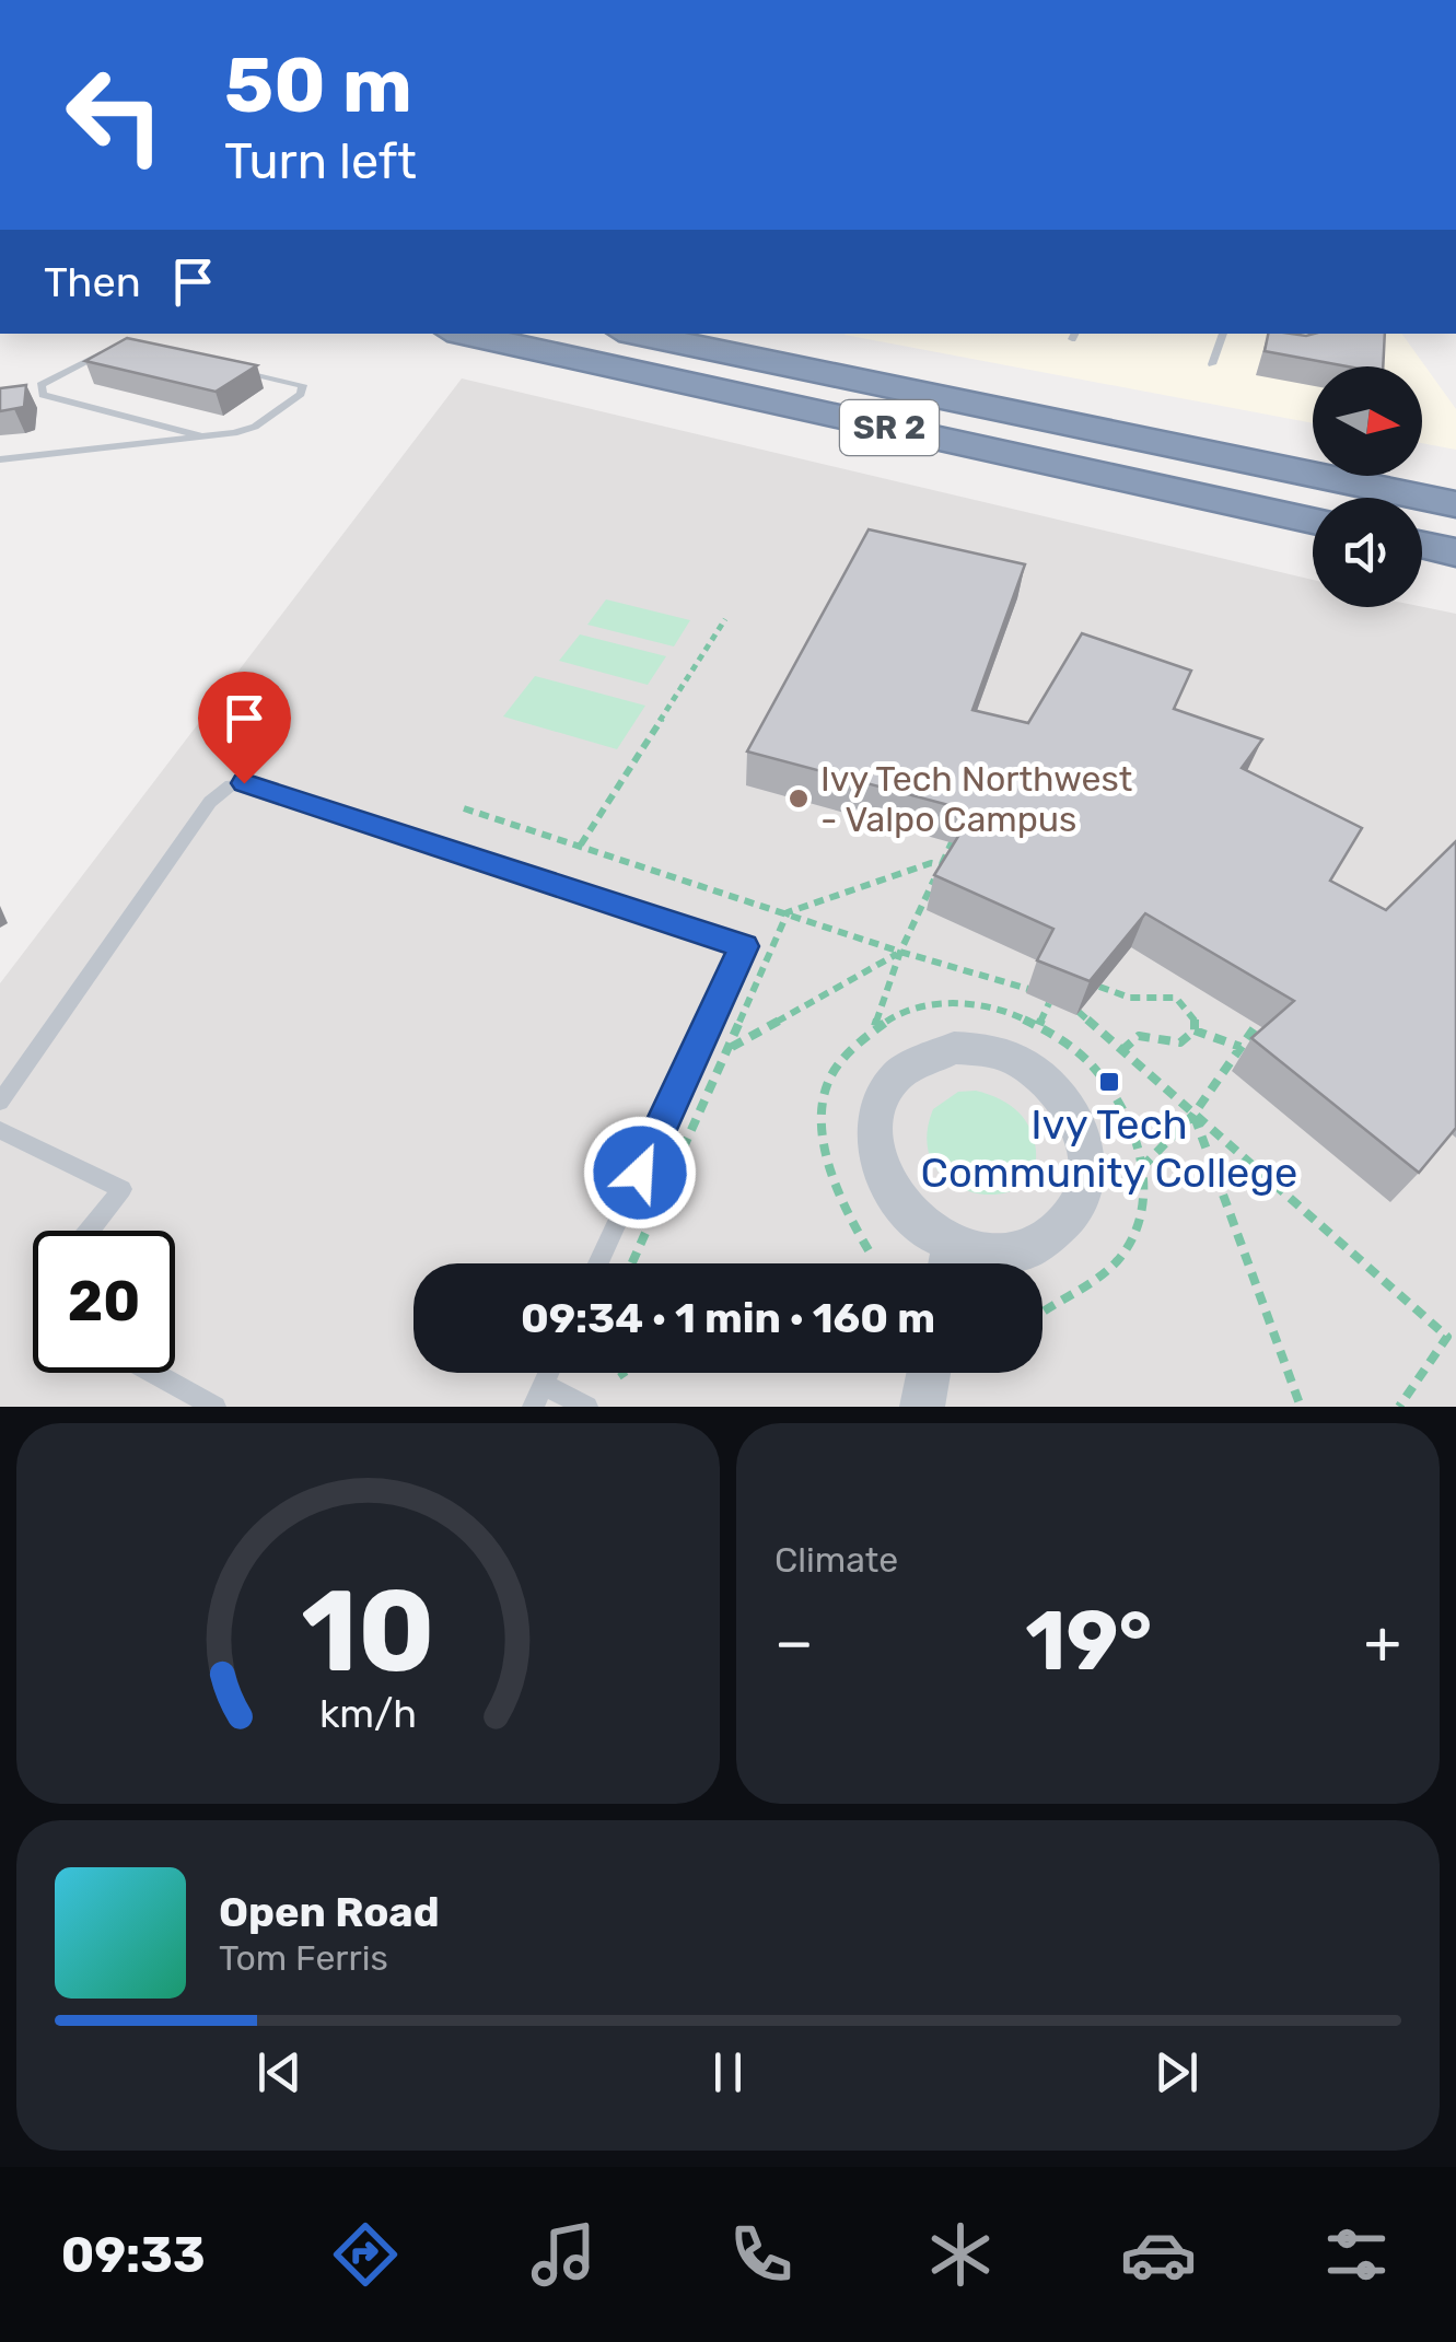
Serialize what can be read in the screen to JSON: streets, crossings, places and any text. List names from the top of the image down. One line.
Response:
{"streets":{"highway":["SR 2"]},"places":{"other":["Ivy Tech Northwest - Valpo Campus"],"transit":["Ivy Tech Community College"]},"north":"right","page":{"turn":["50 m","Turn left"],"then":"Then","limit":"20","trip":"09:34 · 1 min · 160 m","tile":"Climate","heat":["−","19°","+"],"song":["Open Road","Tom Ferris"],"tabs":"09:33","gauge":["10","km/h"]}}
